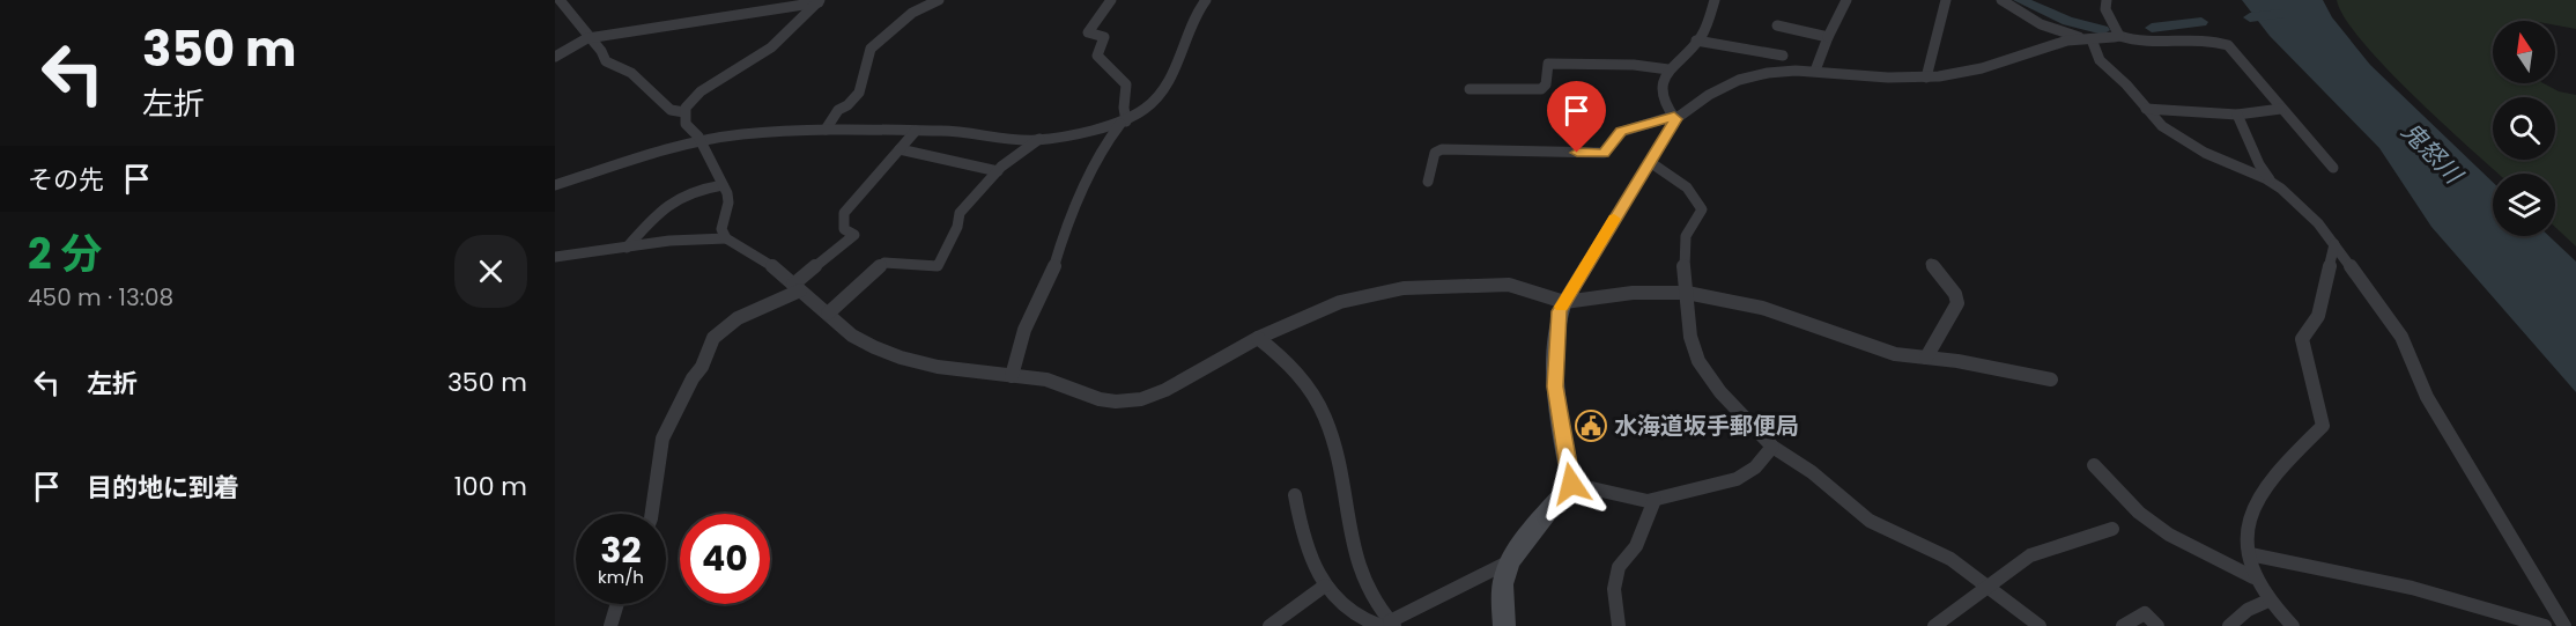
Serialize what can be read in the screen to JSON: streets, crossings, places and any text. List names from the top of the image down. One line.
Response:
{"water":["鬼怒川"],"places":{"public building":["水海道坂手郵便局"]},"north":"top","page":{"turn":["350 m","左折"],"then":"その先","heading":["2 分","450 m · 13:08"],"list":[{"name":"左折","value":"350 m"},{"name":"目的地に到着","value":"100 m"}],"speed":"32 km/h","limit":"40"}}
